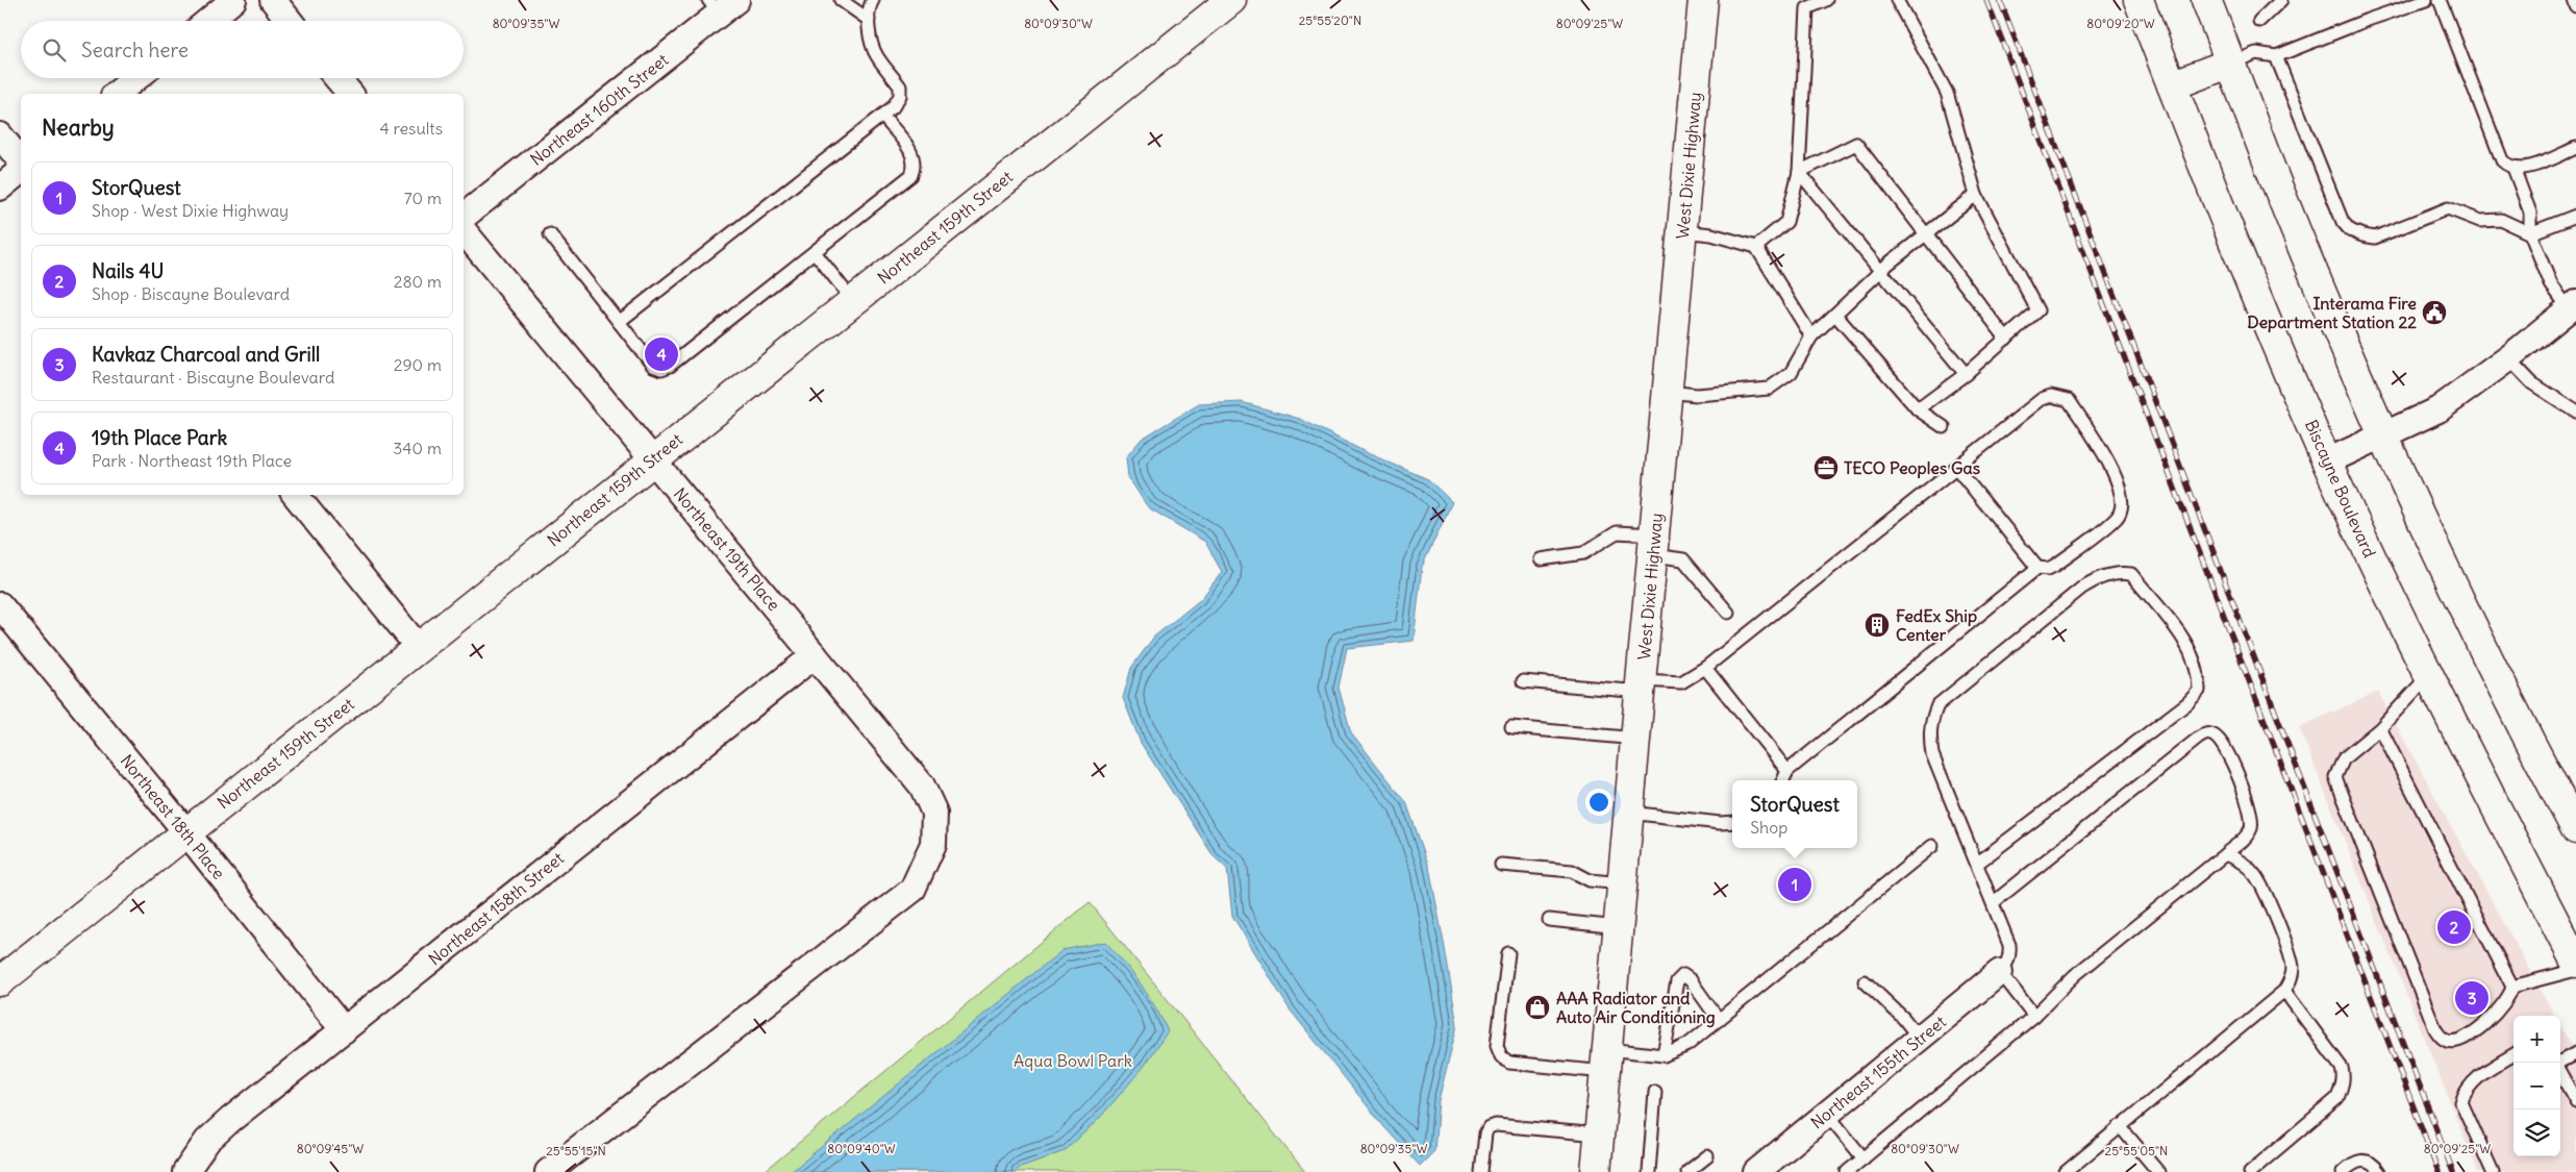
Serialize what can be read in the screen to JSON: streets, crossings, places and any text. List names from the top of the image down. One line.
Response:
{"streets":{"main road":["West Dixie Highway","Northeast 159th Street","Biscayne Boulevard"],"street":["Northeast 160th Street","Northeast 19th Place","Northeast 18th Place","Northeast 158th Street","Northeast 155th Street"]},"crossings":[["Northeast 159th Street","Northeast 19th Place"],["Northeast 159th Street","Northeast 18th Place"],["Northeast 19th Place","Northeast 158th Street"],["Northeast 18th Place","Northeast 158th Street"]],"parks":["Aqua Bowl Park"],"places":{"public building":["Interama Fire Department Station 22"],"office":["TECO Peoples Gas"],"building":["FedEx Ship Center"],"shop":["AAA Radiator and Auto Air Conditioning"]},"page":{"search":"Search here","heading":["Nearby","4 results"],"list":[{"mark":"1","name":"StorQuest","note":"Shop · West Dixie Highway","value":"70 m"},{"mark":"2","name":"Nails 4U","note":"Shop · Biscayne Boulevard","value":"280 m"},{"mark":"3","name":"Kavkaz Charcoal and Grill","note":"Restaurant · Biscayne Boulevard","value":"290 m"},{"mark":"4","name":"19th Place Park","note":"Park · Northeast 19th Place","value":"340 m"}],"pins":["4","1","2","3"],"popup":["StorQuest","Shop"],"map_buttons":["+","−"]},"coordinates":["25°55'20\"N","80°09'35\"W","80°09'25\"W","80°09'20\"W","80°09'30\"W","80°09'45\"W","80°09'40\"W","25°55'15\"N","25°55'05\"N"]}
